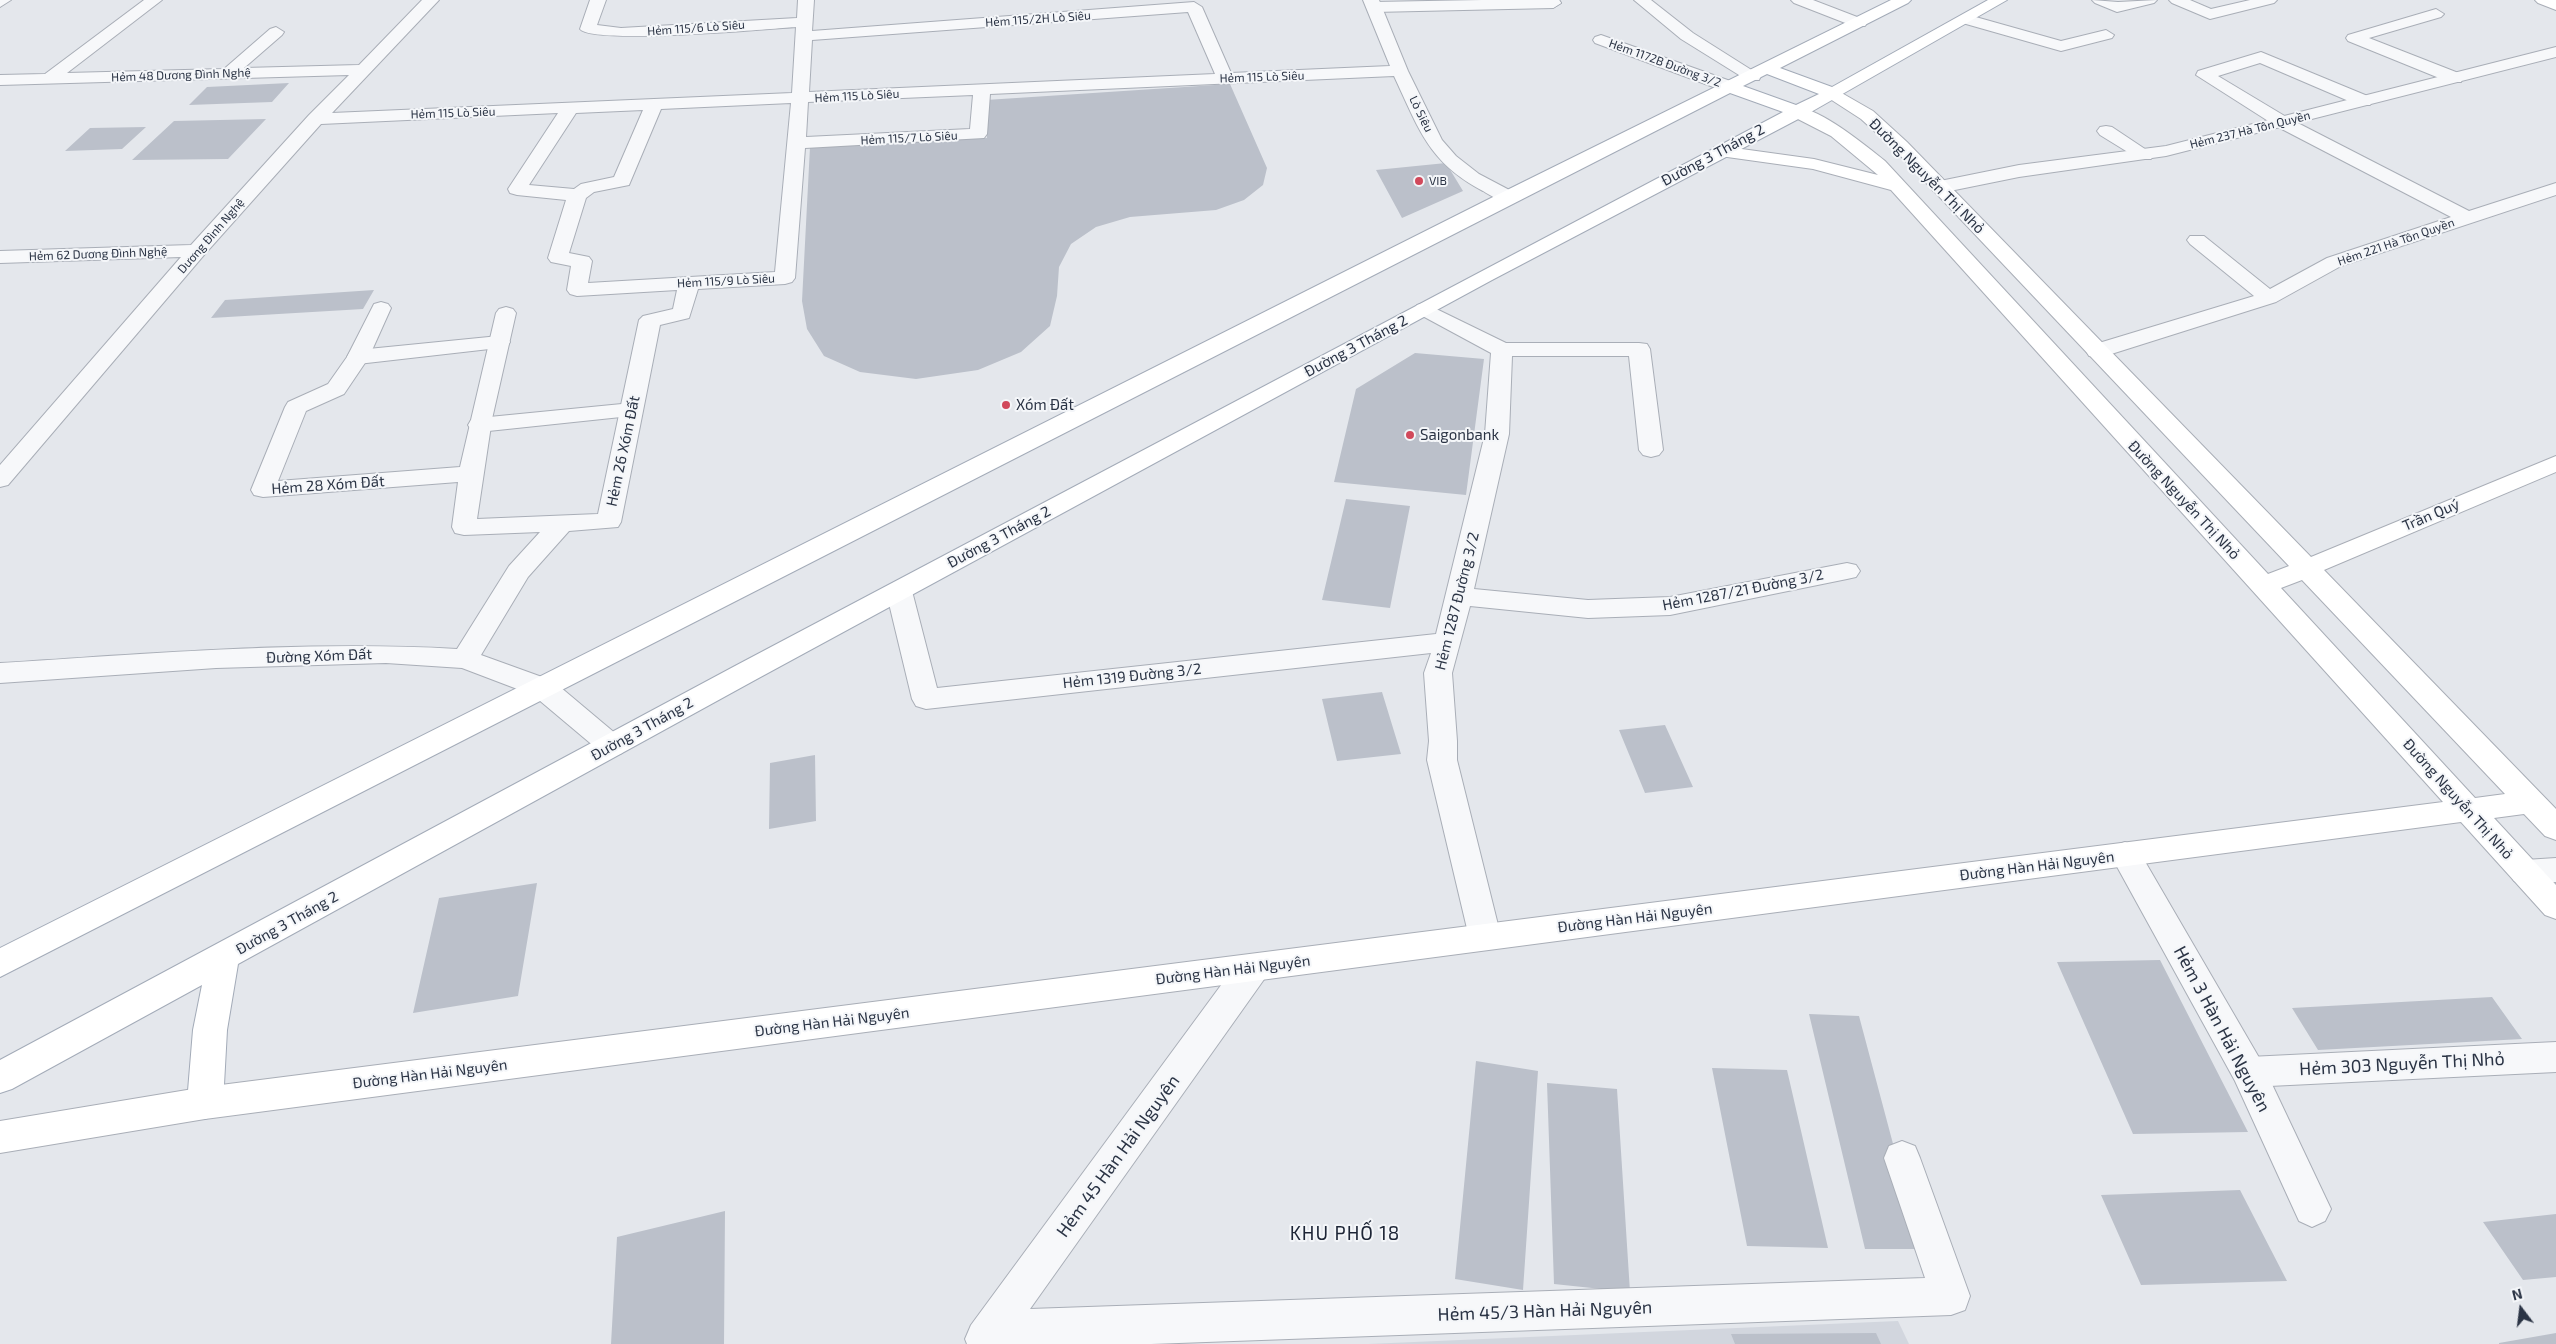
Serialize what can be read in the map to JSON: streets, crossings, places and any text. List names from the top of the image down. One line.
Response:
{"streets":{"main road":["Đường 3 Tháng 2","Đường Nguyễn Thị Nhỏ","Trần Quý","Đường Hàn Hải Nguyên"],"street":["Hẻm 115/2H Lò Siêu","Hẻm 115/6 Lò Siêu","Hẻm 1172B Đường 3/2","Hẻm 48 Dương Đình Nghệ","Hẻm 115 Lò Siêu","Lò Siêu","Hẻm 237 Hà Tôn Quyền","Hẻm 115/7 Lò Siêu","Dương Đình Nghệ","Hẻm 221 Hà Tôn Quyền","Hẻm 62 Dương Đình Nghệ","Hẻm 115/9 Lò Siêu","Hẻm 26 Xóm Đất","Hẻm 28 Xóm Đất","Hẻm 1287/21 Đường 3/2","Hẻm 1287 Đường 3/2","Đường Xóm Đất","Hẻm 1319 Đường 3/2","Hẻm 3 Hàn Hải Nguyên","Hẻm 303 Nguyễn Thị Nhỏ","Hẻm 45 Hàn Hải Nguyên","Hẻm 45/3 Hàn Hải Nguyên"]},"crossings":[["Hẻm 115/2H Lò Siêu","Hẻm 115/6 Lò Siêu"],["Hẻm 115/2H Lò Siêu","Hẻm 115 Lò Siêu"],["Hẻm 115/2H Lò Siêu","Hẻm 115/9 Lò Siêu"],["Hẻm 115/6 Lò Siêu","Hẻm 115/9 Lò Siêu"],["Hẻm 1172B Đường 3/2","Đường Nguyễn Thị Nhỏ"],["Hẻm 48 Dương Đình Nghệ","Dương Đình Nghệ"],["Hẻm 115 Lò Siêu","Lò Siêu"],["Hẻm 115 Lò Siêu","Hẻm 115/7 Lò Siêu"],["Hẻm 115 Lò Siêu","Dương Đình Nghệ"],["Hẻm 115 Lò Siêu","Hẻm 115/9 Lò Siêu"],["Hẻm 237 Hà Tôn Quyền","Đường Nguyễn Thị Nhỏ"],["Hẻm 115/7 Lò Siêu","Hẻm 115/9 Lò Siêu"],["Đường 3 Tháng 2","Đường Nguyễn Thị Nhỏ"],["Đường 3 Tháng 2","Đường Xóm Đất"],["Đường 3 Tháng 2","Hẻm 1319 Đường 3/2"],["Đường Nguyễn Thị Nhỏ","Hẻm 221 Hà Tôn Quyền"],["Đường Nguyễn Thị Nhỏ","Trần Quý"],["Đường Nguyễn Thị Nhỏ","Đường Hàn Hải Nguyên"],["Dương Đình Nghệ","Hẻm 62 Dương Đình Nghệ"],["Hẻm 115/9 Lò Siêu","Hẻm 26 Xóm Đất"],["Hẻm 1287/21 Đường 3/2","Hẻm 1287 Đường 3/2"],["Hẻm 1287 Đường 3/2","Hẻm 1319 Đường 3/2"],["Hẻm 1287 Đường 3/2","Đường Hàn Hải Nguyên"],["Đường Hàn Hải Nguyên","Hẻm 3 Hàn Hải Nguyên"],["Đường Hàn Hải Nguyên","Hẻm 45 Hàn Hải Nguyên"],["Hẻm 3 Hàn Hải Nguyên","Hẻm 303 Nguyễn Thị Nhỏ"],["Hẻm 45 Hàn Hải Nguyên","Hẻm 45/3 Hàn Hải Nguyên"]],"districts":["KHU PHỐ 18"],"places":["VIB","Xóm Đất","Saigonbank"],"north":"top"}
